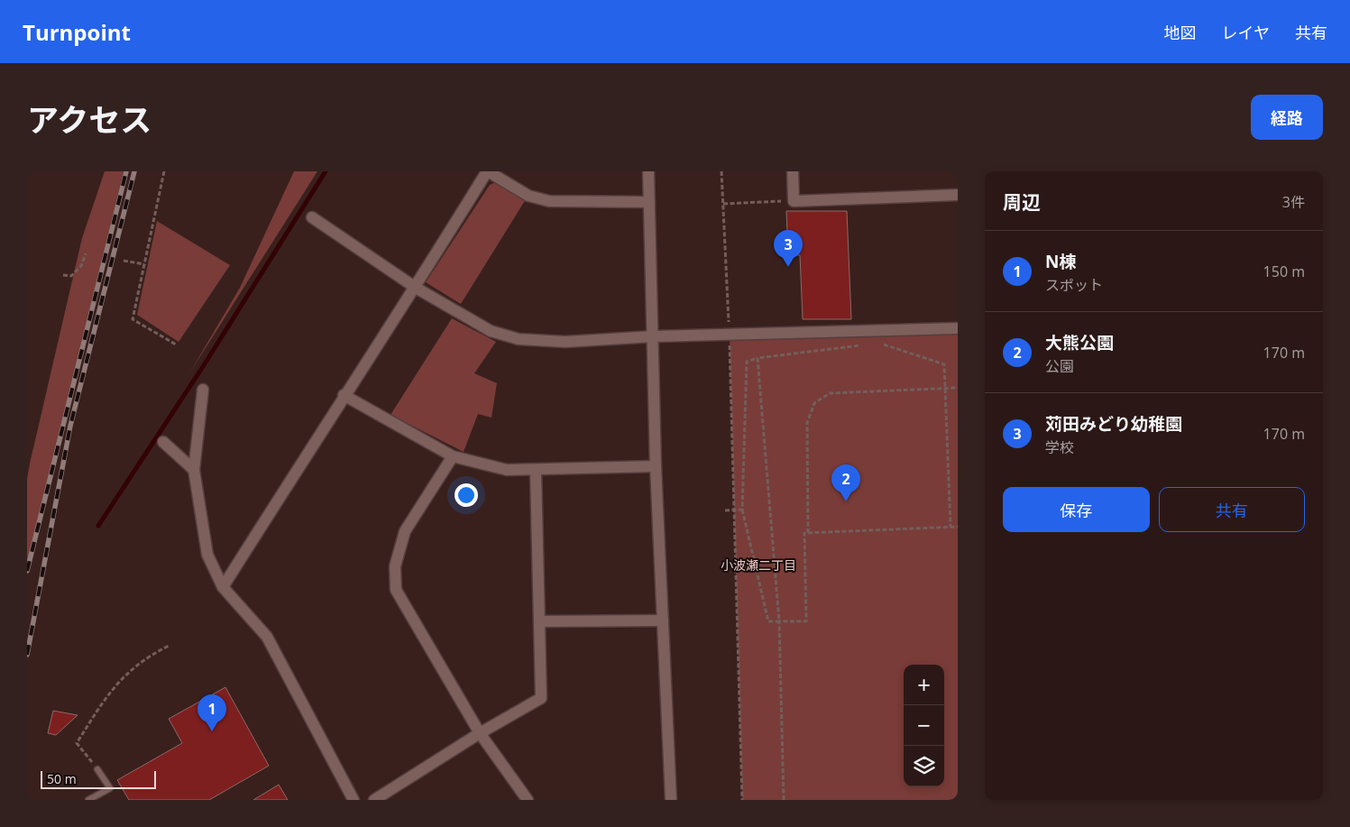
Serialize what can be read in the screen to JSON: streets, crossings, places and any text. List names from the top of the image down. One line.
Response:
{"districts":["小波瀬二丁目"],"scale_bar":"50 m","page":{"header":"Turnpoint","nav":["地図","レイヤ","共有"],"title":"アクセス","buttons":["経路",["保存","共有"]],"heading":["周辺","3件"],"pins":["3","2","1"],"list":[{"mark":"1","name":"N棟","note":"スポット","value":"150 m"},{"mark":"2","name":"大熊公園","note":"公園","value":"170 m"},{"mark":"3","name":"苅田みどり幼稚園","note":"学校","value":"170 m"}],"map_buttons":["+","−"],"scale":"50 m"}}
